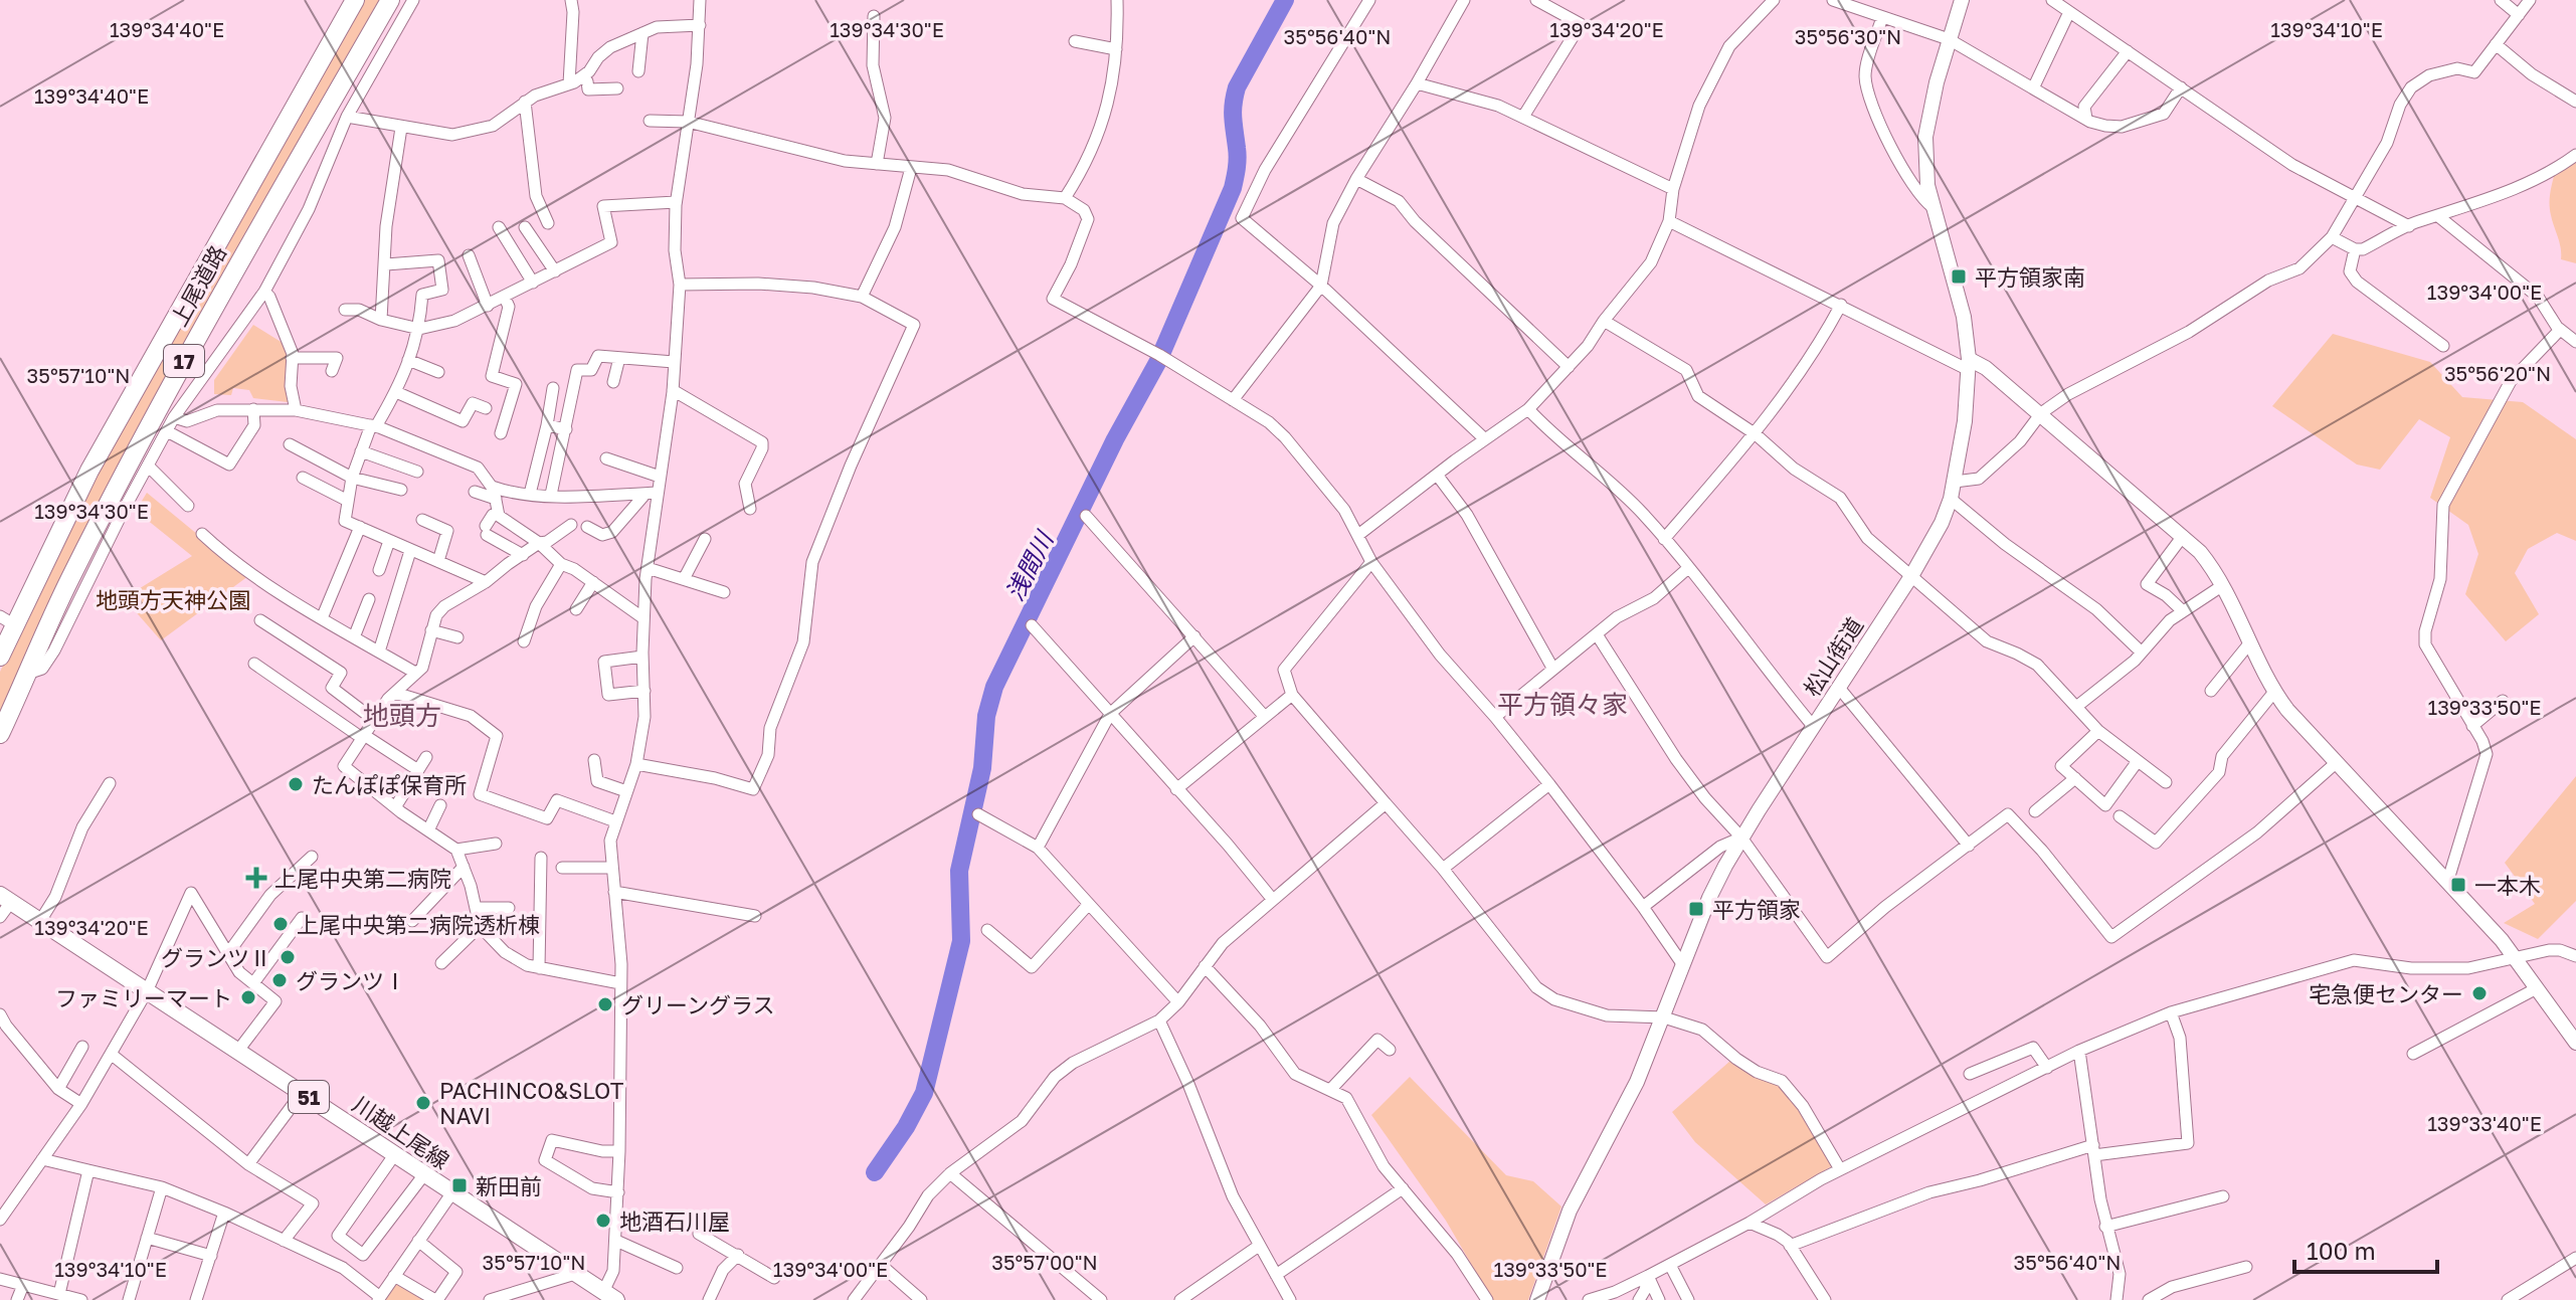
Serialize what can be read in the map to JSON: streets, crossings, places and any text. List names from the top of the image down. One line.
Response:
{"streets":{"highway":["上尾道路","17"],"main road":["松山街道","51","川越上尾線"]},"districts":["平方領々家","地頭方"],"water":["浅間川"],"parks":["地頭方天神公園"],"places":{"transit":["平方領家南","一本木","平方領家","新田前"],"other":["たんぽぽ保育所","上尾中央第二病院透析棟","グランツⅡ","グランツⅠ","宅急便センター","ファミリーマート","グリーングラス","PACHINCO&SLOT NAVI","地酒石川屋"],"health":["上尾中央第二病院"]},"scale_bar":"100 m","coordinates":["139°34'40\"E","139°34'20\"E","139°34'10\"E","139°34'30\"E","35°56'40\"N","35°56'30\"N","139°34'00\"E","35°56'20\"N","35°57'10\"N","139°33'50\"E","139°33'40\"E","35°57'00\"N"]}
